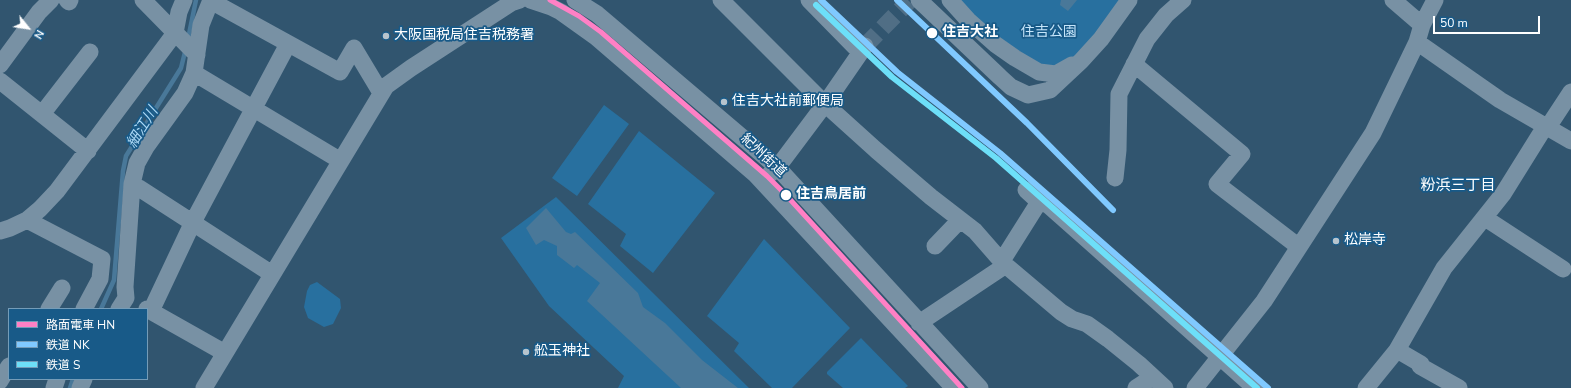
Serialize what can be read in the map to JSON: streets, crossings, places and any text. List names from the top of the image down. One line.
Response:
{"streets":{"street":["紀州街道"]},"districts":["粉浜三丁目"],"water":["細江川"],"parks":["住吉公園"],"places":["住吉大社","大阪国税局住吉税務署","住吉大社前郵便局","住吉鳥居前","松岸寺","舩玉神社"],"lines":["tram line HN","rail line NK","rail line S"],"legend":["路面電車 HN","鉄道 NK","鉄道 S"],"scale_bar":"50 m","north":"bottom right"}
